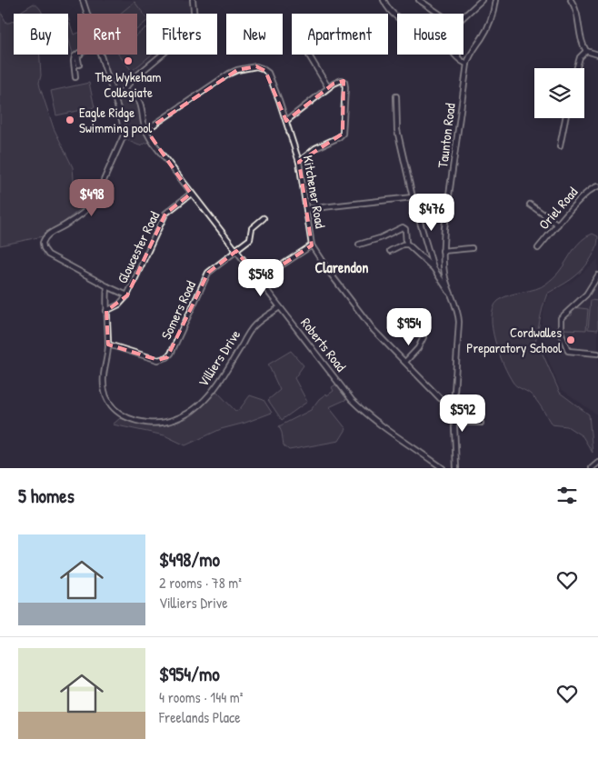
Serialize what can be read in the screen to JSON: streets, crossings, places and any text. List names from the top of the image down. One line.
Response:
{"streets":{"street":["Taunton Road","Kitchener Road","Oriel Road","Gloucester Road","Somers Road","Roberts Road","Villiers Drive"]},"crossings":[["Taunton Road","Kitchener Road"],["Kitchener Road","Roberts Road"],["Gloucester Road","Roberts Road"],["Gloucester Road","Villiers Drive"],["Somers Road","Roberts Road"],["Somers Road","Villiers Drive"],["Roberts Road","Villiers Drive"]],"districts":["Clarendon"],"places":["The Wykeham Collegiate","Eagle Ridge Swimming pool","Cordwalles Preparatory School"],"page":{"chip":["Buy","Rent","Filters","New","Apartment","House"],"price":["$498","$476","$548","$954","$592"],"heading":"5 homes","list":[{"name":"$498/mo","note":"2 rooms · 78 m² · Villiers Drive"},{"name":"$954/mo","note":"4 rooms · 144 m² · Freelands Place"}]}}
